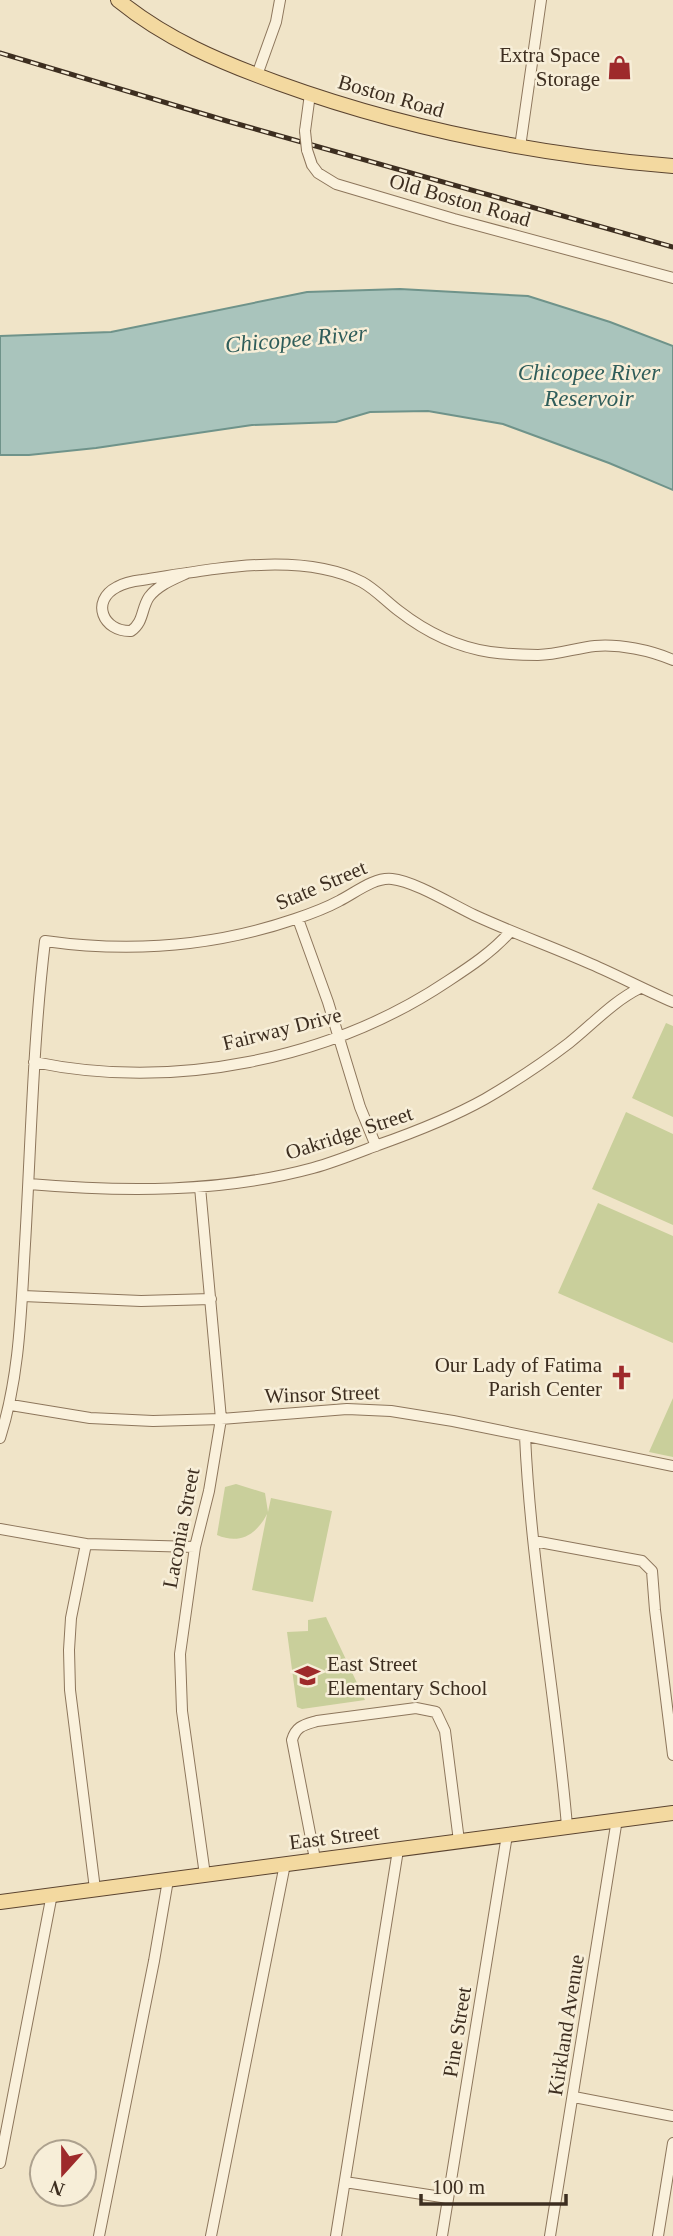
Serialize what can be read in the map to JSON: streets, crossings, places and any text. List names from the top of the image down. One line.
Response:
{"streets":{"main road":["Boston Road","East Street"],"street":["Old Boston Road","State Street","Fairway Drive","Oakridge Street","Winsor Street","Laconia Street","Kirkland Avenue","Pine Street"]},"crossings":[["Boston Road","Old Boston Road"],["State Street","Fairway Drive"],["State Street","Oakridge Street"],["Oakridge Street","Laconia Street"],["Winsor Street","Laconia Street"],["Laconia Street","East Street"],["East Street","Kirkland Avenue"],["East Street","Pine Street"]],"water":["Chicopee River","Chicopee River Reservoir"],"places":{"shop":["Extra Space Storage"],"church":["Our Lady of Fatima Parish Center"],"school or university":["East Street Elementary School"]},"scale_bar":"100 m","north":"bottom"}
